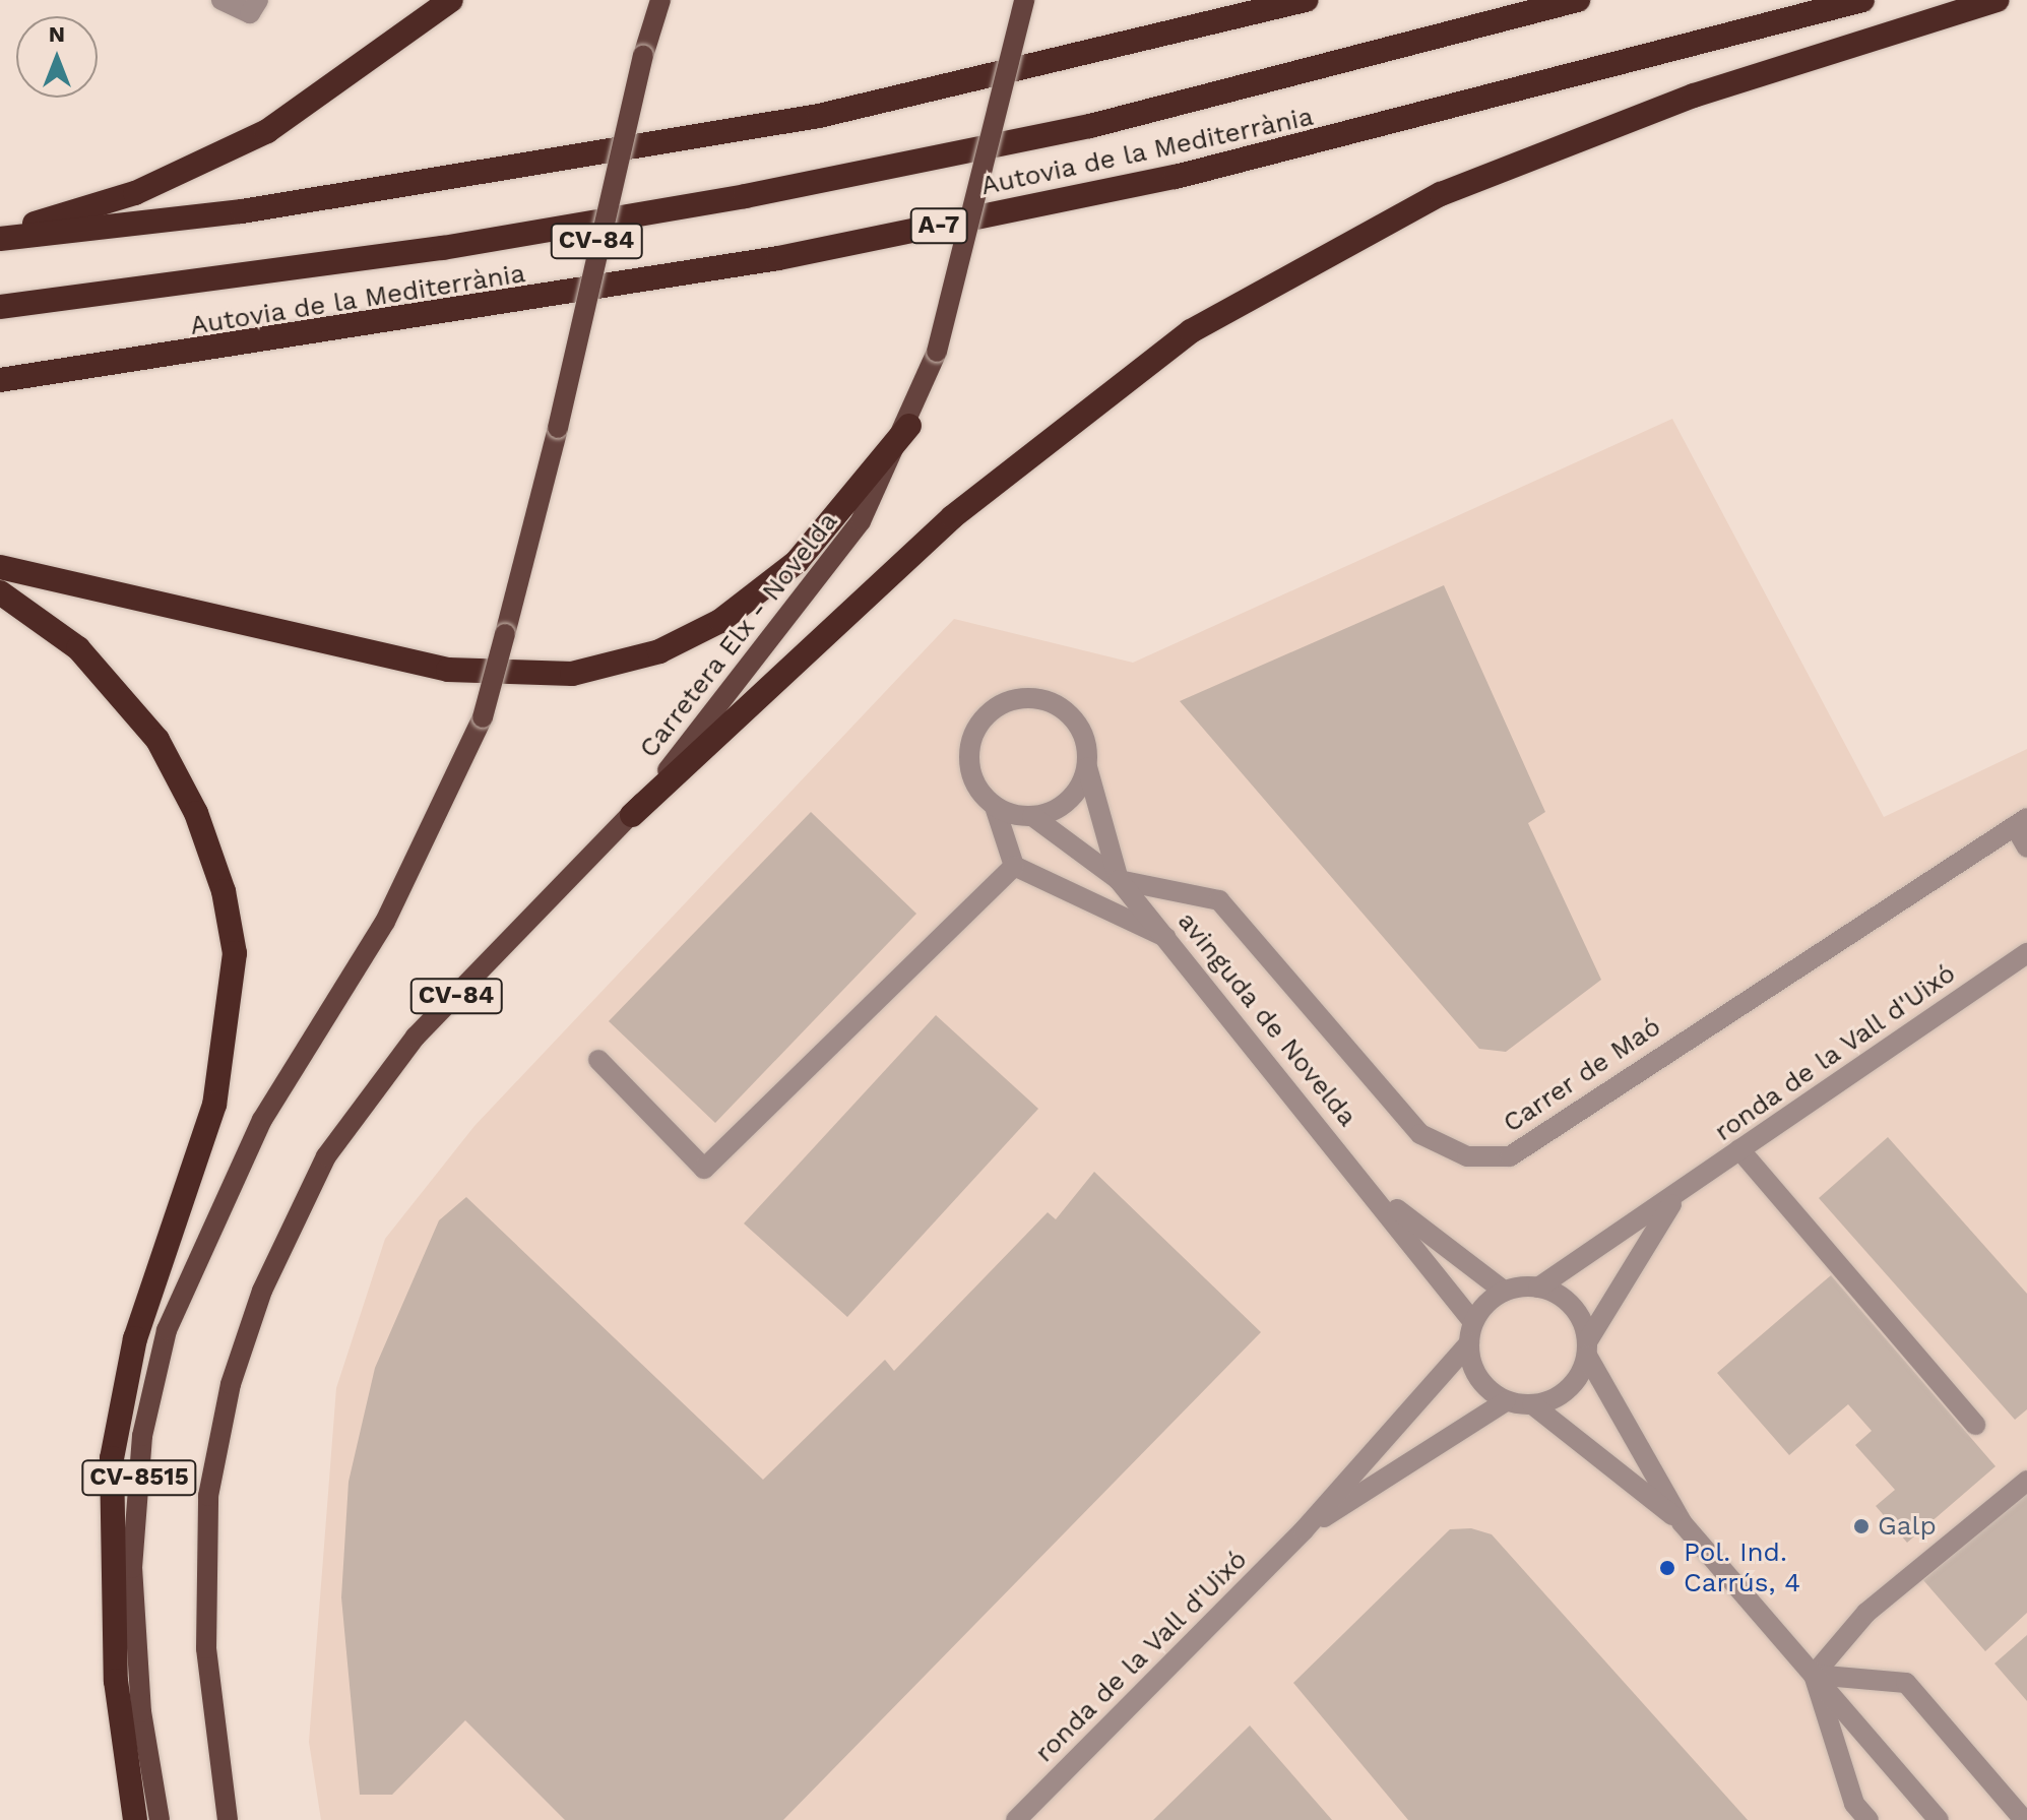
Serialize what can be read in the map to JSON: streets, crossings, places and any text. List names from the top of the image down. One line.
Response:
{"streets":{"highway":["Autovia de la Mediterrània","A-7"],"main road":["CV-84","Carretera Elx - Novelda","CV-8515"],"street":["avinguda de Novelda","ronda de la Vall d'Uixó","Carrer de Maó"]},"crossings":[["CV-84","CV-8515"],["Carretera Elx - Novelda","CV-8515"],["avinguda de Novelda","ronda de la Vall d'Uixó"],["avinguda de Novelda","Carrer de Maó"]],"places":["Galp","Pol. Ind. Carrús, 4"],"north":"top"}
